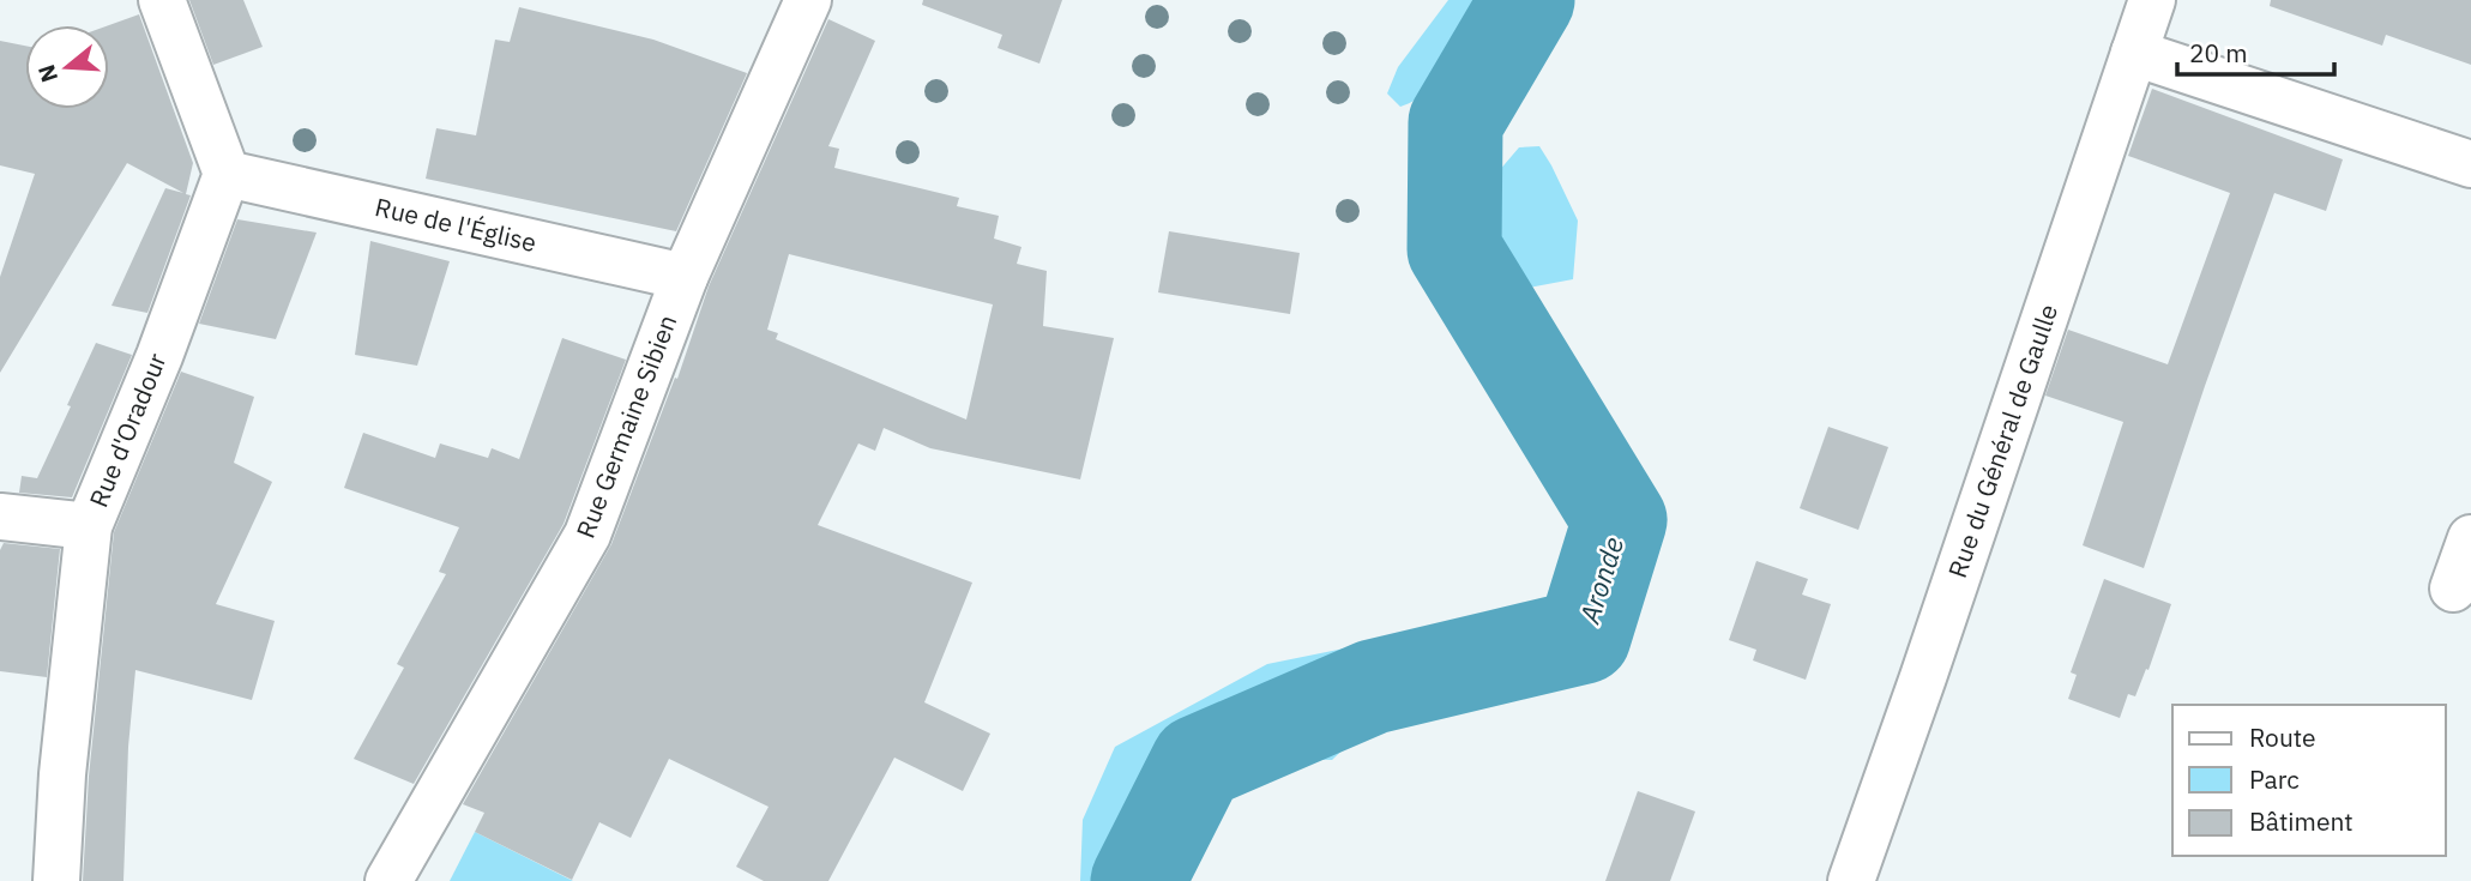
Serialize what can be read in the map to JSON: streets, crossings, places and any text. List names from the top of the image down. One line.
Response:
{"streets":{"street":["Rue de l'Église","Rue Germaine Sibien","Rue d'Oradour","Rue du Général de Gaulle"]},"crossings":[["Rue de l'Église","Rue Germaine Sibien"],["Rue de l'Église","Rue d'Oradour"]],"water":["Aronde"],"legend":["Route","Parc","Bâtiment"],"scale_bar":"20 m","north":"left"}
